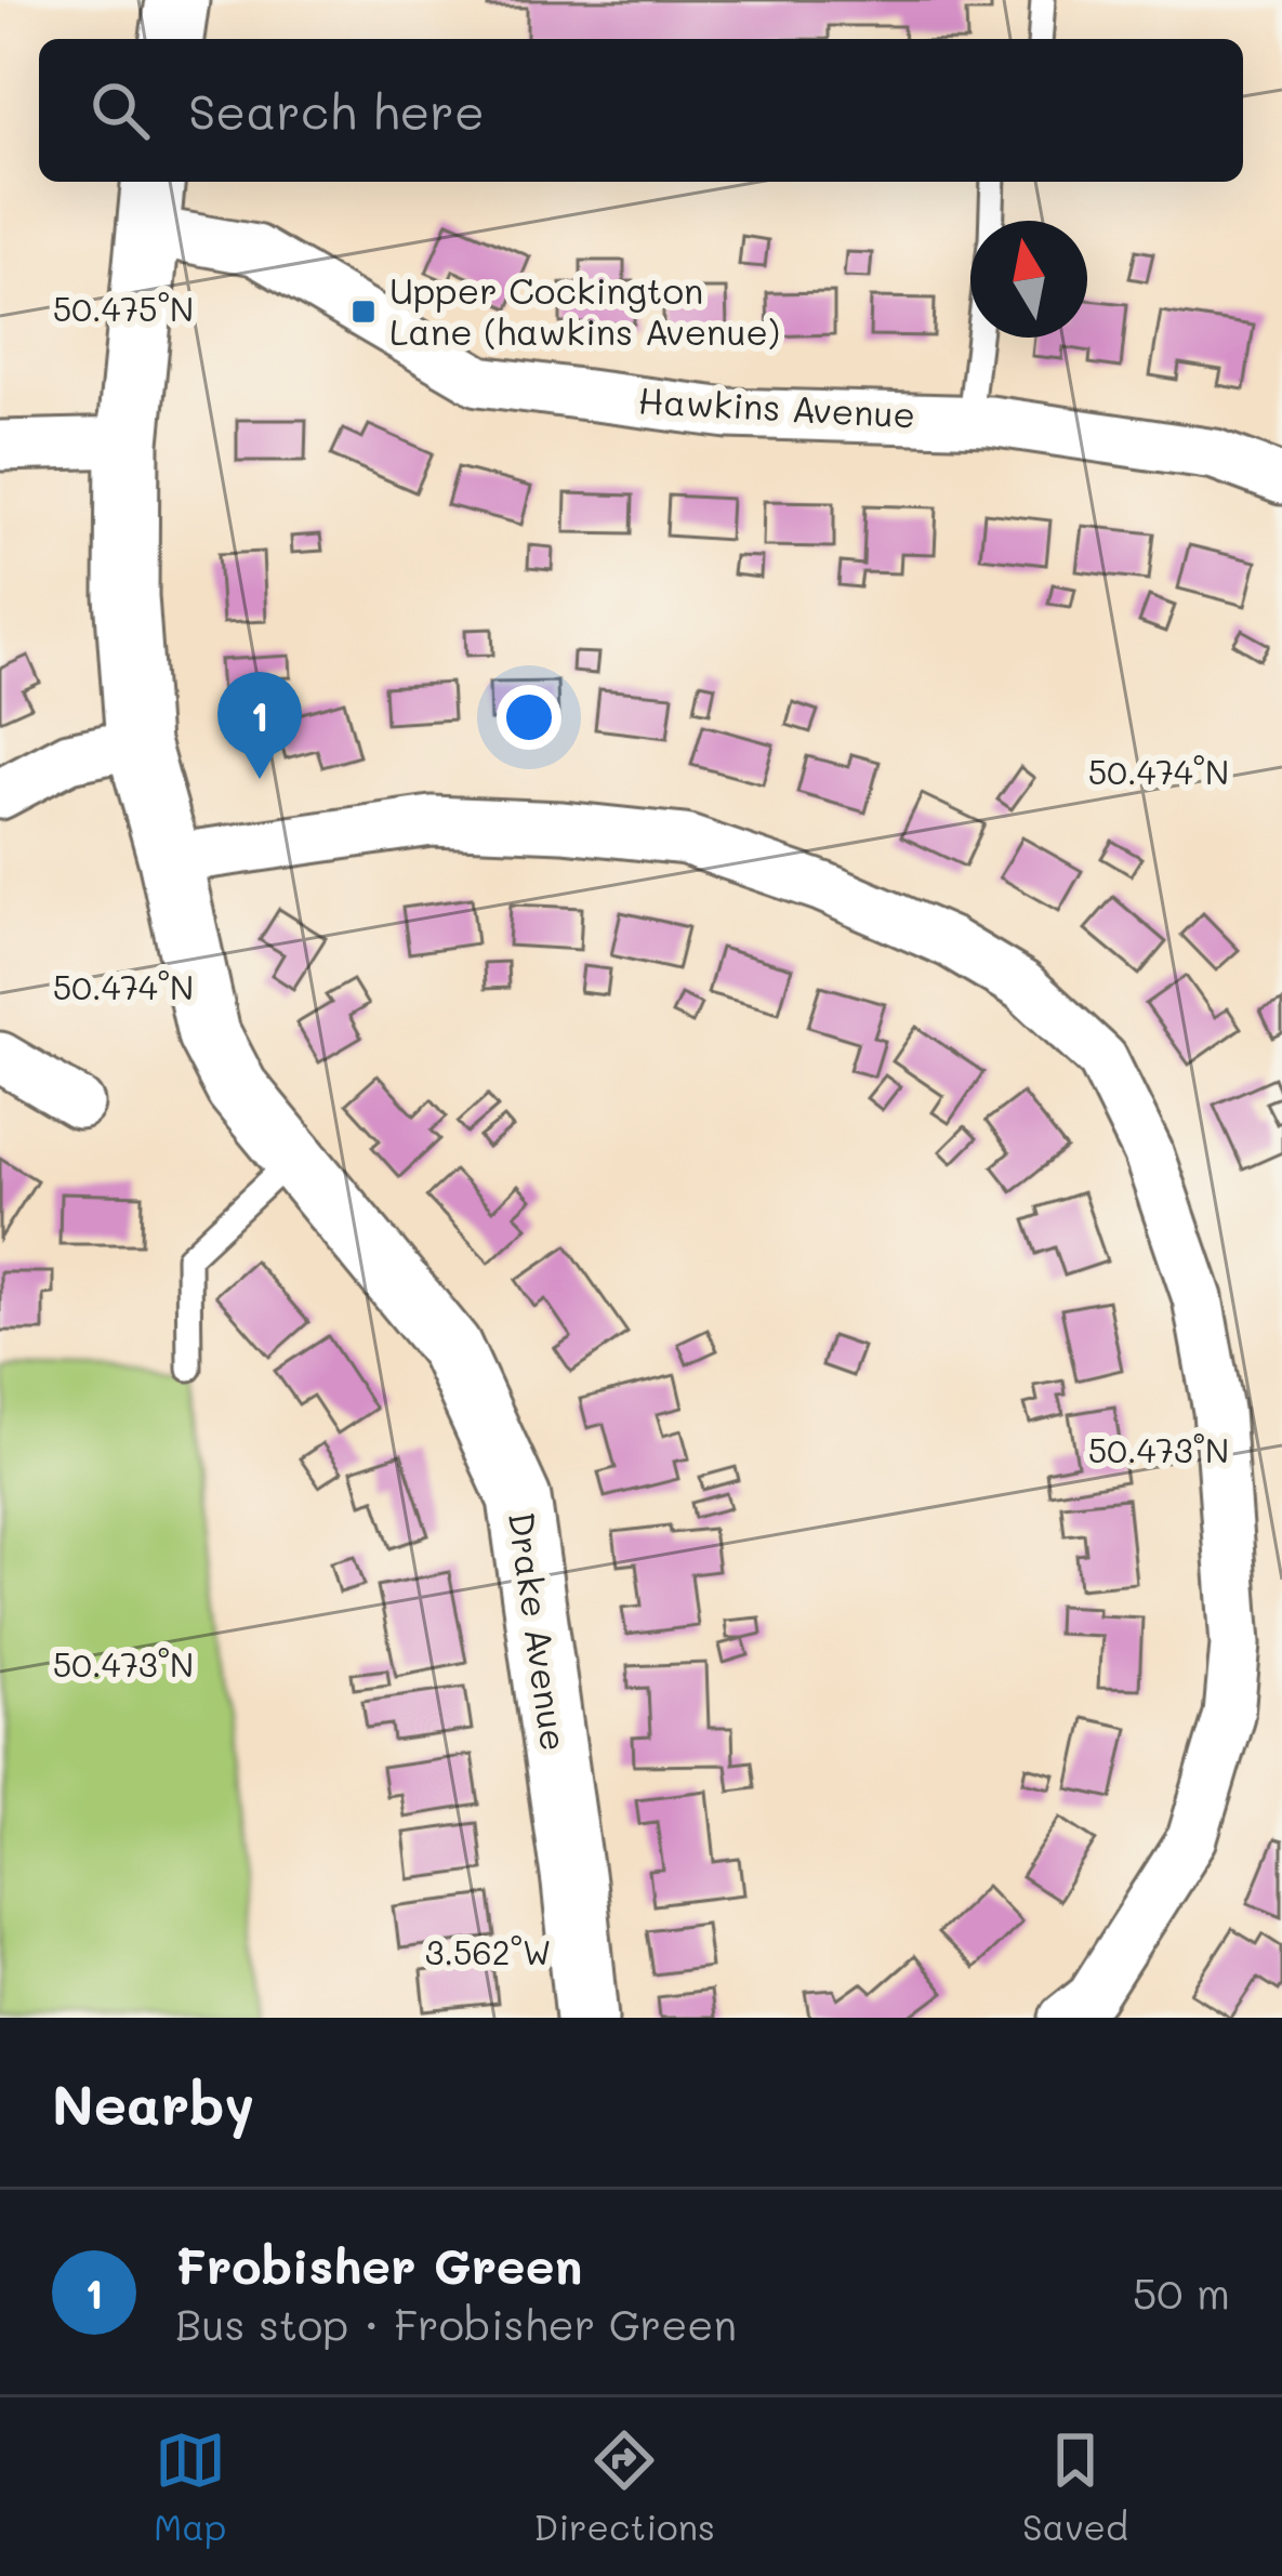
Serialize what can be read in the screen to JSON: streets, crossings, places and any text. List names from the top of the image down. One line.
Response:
{"streets":{"street":["Hawkins Avenue","Drake Avenue"]},"crossings":[["Hawkins Avenue","Drake Avenue"]],"places":{"transit":["Upper Cockington Lane (hawkins Avenue)"]},"north":"top","page":{"search":"Search here","pins":"1","heading":"Nearby","list":[{"mark":"1","name":"Frobisher Green","note":"Bus stop · Frobisher Green","value":"50 m"}],"nav":["Map","Directions","Saved"]},"coordinates":["50.475°N","50.474°N","50.473°N","3.562°W"]}
